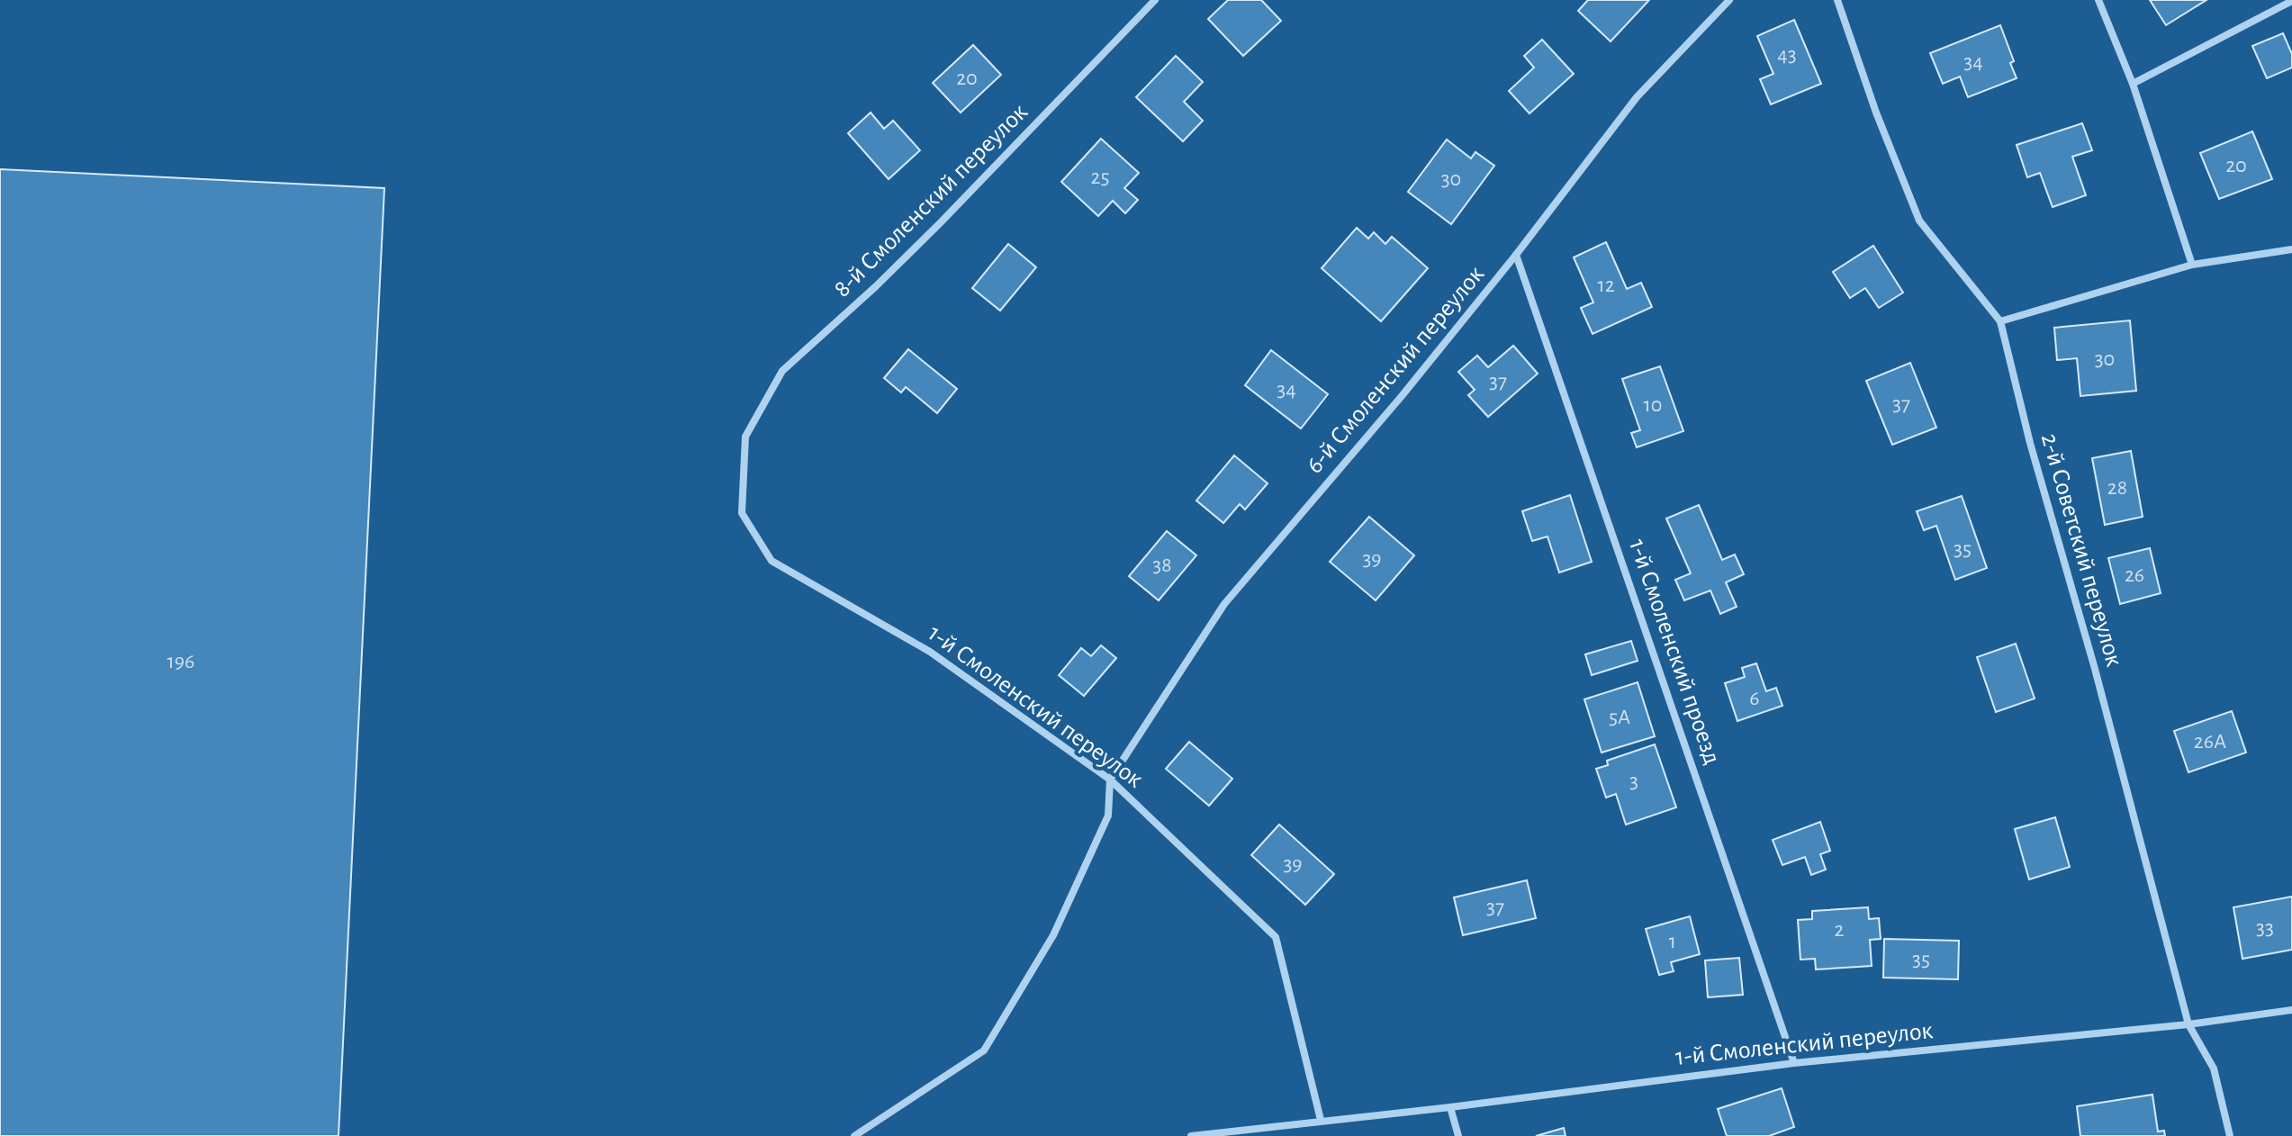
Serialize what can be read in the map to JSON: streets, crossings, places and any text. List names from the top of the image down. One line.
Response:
{"streets":{"street":["8-й Смоленский переулок","6-й Смоленский переулок","2-й Советский переулок","1-й Смоленский проезд","1-й Смоленский переулок"]},"crossings":[["8-й Смоленский переулок","1-й Смоленский переулок"],["6-й Смоленский переулок","1-й Смоленский проезд"],["6-й Смоленский переулок","1-й Смоленский переулок"],["2-й Советский переулок","1-й Смоленский переулок"],["1-й Смоленский проезд","1-й Смоленский переулок"]],"house_numbers":["43","34","20","20","25","30","12","30","37","34","37","10","28","35","39","38","26","196","6","5А","26А","3","39","37","33","2","1","35"]}
